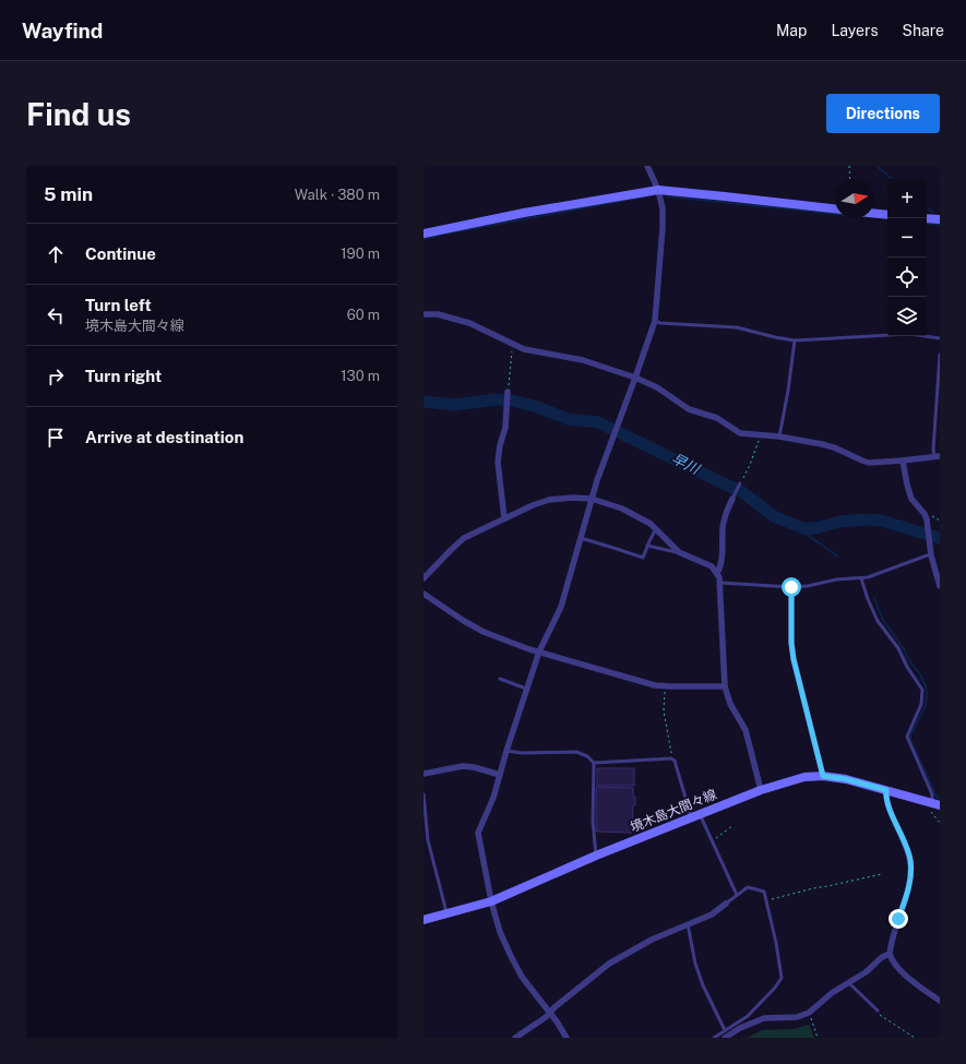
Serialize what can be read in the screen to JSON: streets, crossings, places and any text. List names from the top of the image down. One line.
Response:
{"streets":{"main road":["境木島大間々線"]},"water":["早川"],"north":"right","page":{"header":"Wayfind","nav":["Map","Layers","Share"],"buttons":"Directions","title":"Find us","heading":["5 min","Walk · 380 m"],"map_buttons":["+","−"],"list":[["Continue","190 m"],["Turn left","境木島大間々線","60 m"],["Turn right","130 m"],"Arrive at destination"]}}
